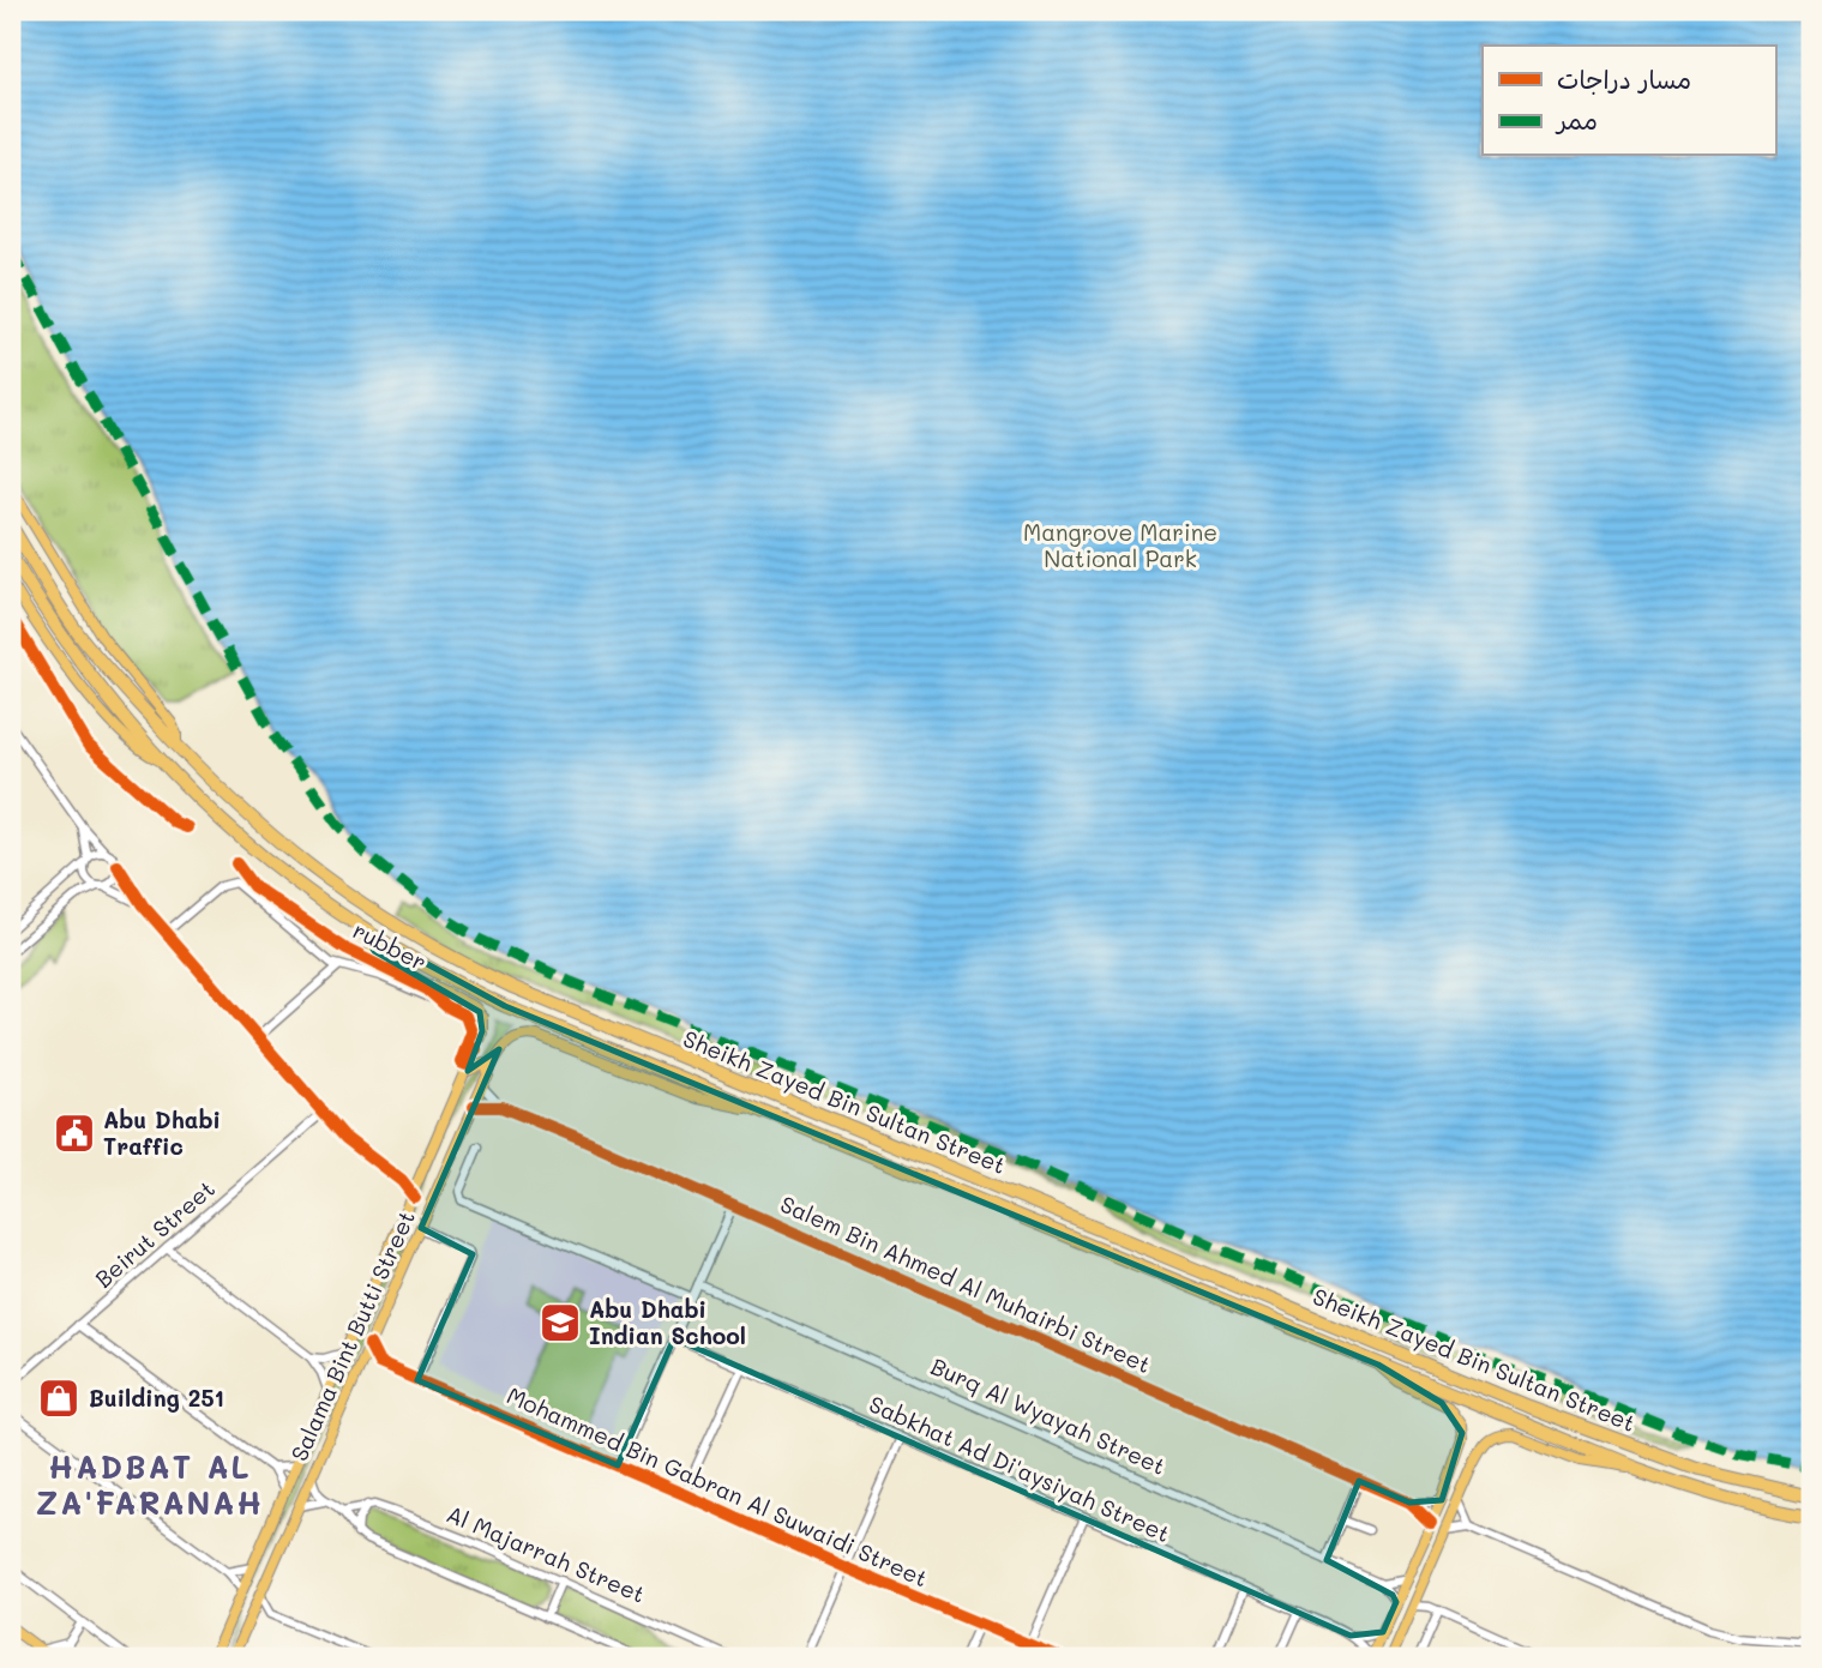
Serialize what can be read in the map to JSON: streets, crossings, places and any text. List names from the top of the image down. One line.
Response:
{"streets":{"highway":["Sheikh Zayed Bin Sultan Street"],"main road":["Salama Bint Butti Street"],"street":["Beirut Street","Salem Bin Ahmed Al Muhairbi Street","Burq Al Wyayah Street","Sabkhat Ad Di'aysiyah Street","Mohammed Bin Gabran Al Suwaidi Street","Al Majarrah Street"],"cycle path":["rubber"]},"crossings":[["Sheikh Zayed Bin Sultan Street","Salama Bint Butti Street"],["Salem Bin Ahmed Al Muhairbi Street","Salama Bint Butti Street"]],"districts":["HADBAT AL ZA'FARANAH"],"parks":["Mangrove Marine National Park"],"places":{"public building":["Abu Dhabi Traffic"],"school or university":["Abu Dhabi Indian School"],"shop":["Building 251"]},"legend":["مسار دراجات","ممر"]}
